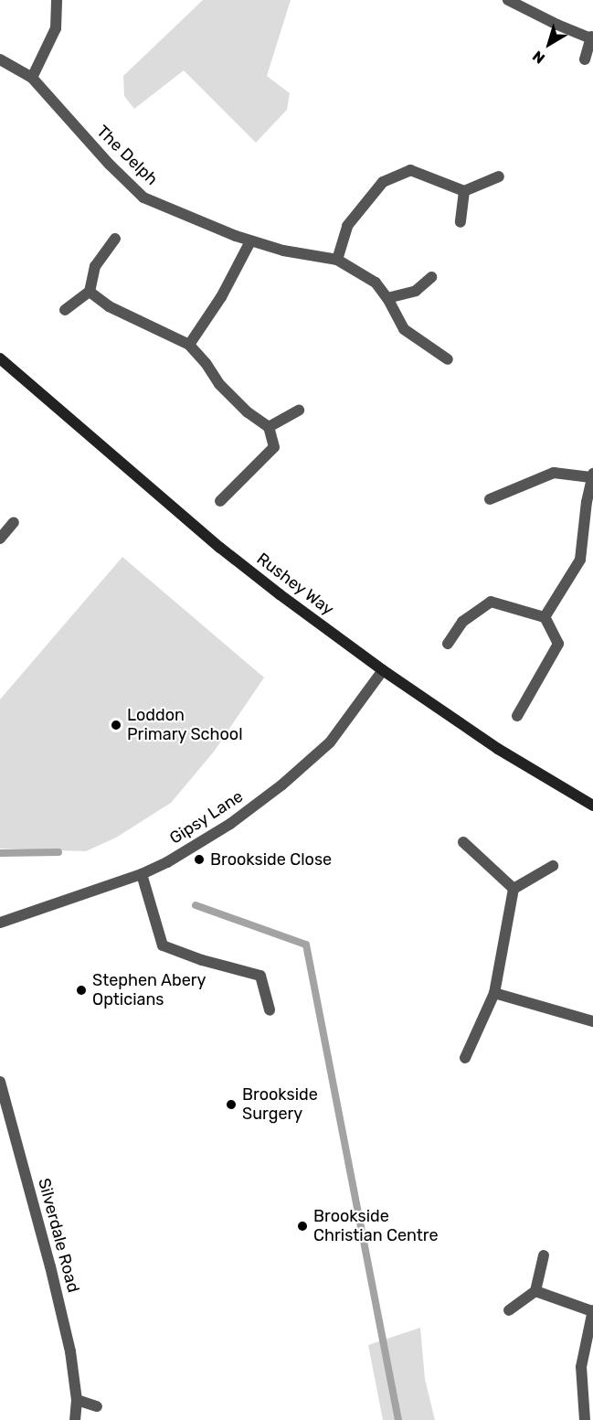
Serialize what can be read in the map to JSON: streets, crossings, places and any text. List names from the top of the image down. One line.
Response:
{"streets":{"street":["The Delph","Rushey Way","Gipsy Lane","Silverdale Road"]},"crossings":[["Rushey Way","Gipsy Lane"]],"places":["Loddon Primary School","Brookside Close","Stephen Abery Opticians","Brookside Surgery","Brookside Christian Centre"],"north":"bottom left"}
